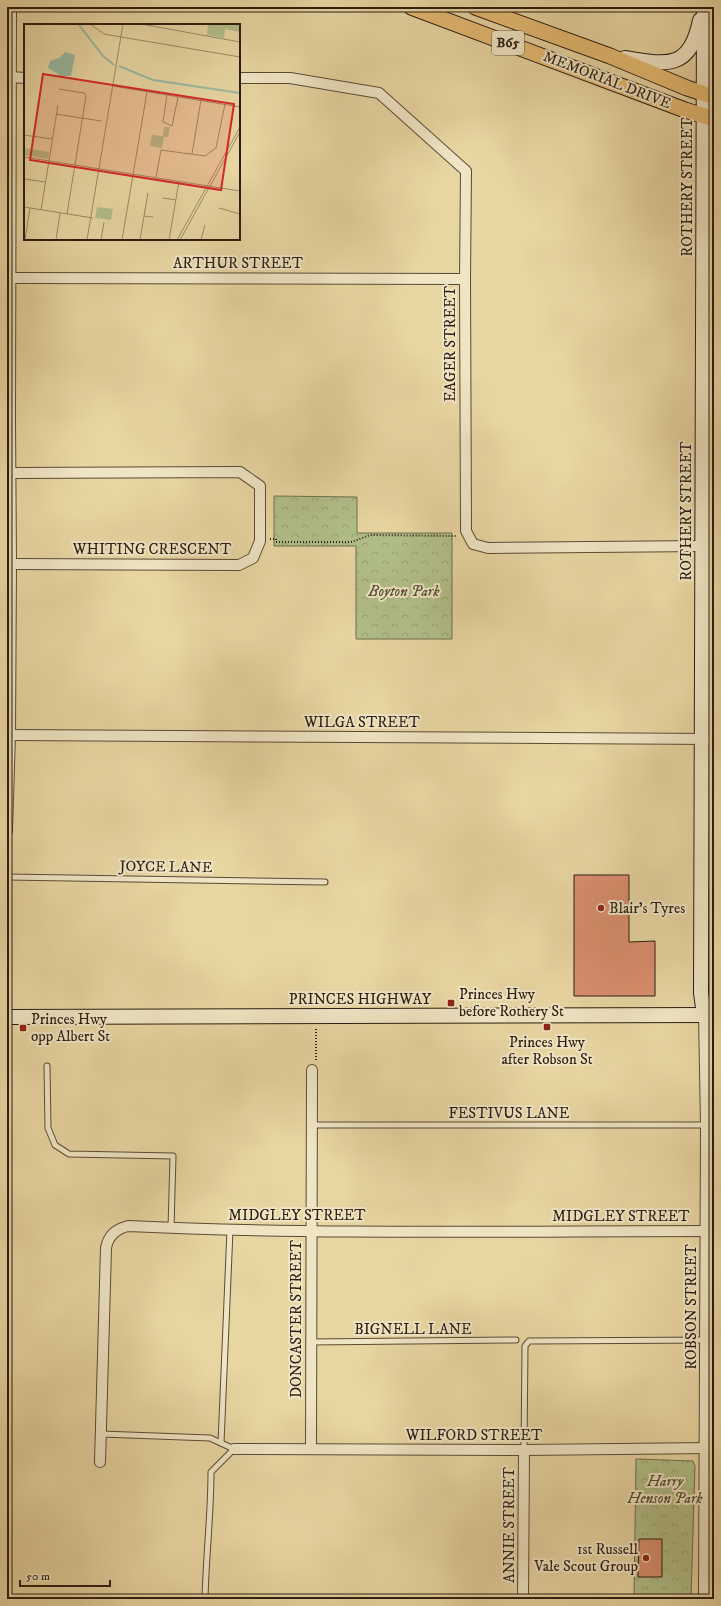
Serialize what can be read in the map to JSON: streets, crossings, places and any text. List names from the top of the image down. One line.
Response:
{"streets":{"main road":["B65","MEMORIAL DRIVE","ROTHERY STREET","PRINCES HIGHWAY"],"street":["ARTHUR STREET","EAGER STREET","WHITING CRESCENT","WILGA STREET","MIDGLEY STREET","ROBSON STREET","DONCASTER STREET","WILFORD STREET","ANNIE STREET"],"lane":["JOYCE LANE","FESTIVUS LANE","BIGNELL LANE"]},"crossings":[["MEMORIAL DRIVE","ROTHERY STREET"],["ROTHERY STREET","EAGER STREET"],["ROTHERY STREET","WILGA STREET"],["ROTHERY STREET","PRINCES HIGHWAY"],["ROTHERY STREET","ROBSON STREET"],["ARTHUR STREET","EAGER STREET"],["PRINCES HIGHWAY","ROBSON STREET"],["FESTIVUS LANE","ROBSON STREET"],["FESTIVUS LANE","DONCASTER STREET"],["MIDGLEY STREET","ROBSON STREET"],["MIDGLEY STREET","DONCASTER STREET"],["ROBSON STREET","WILFORD STREET"],["DONCASTER STREET","BIGNELL LANE"],["DONCASTER STREET","WILFORD STREET"],["WILFORD STREET","ANNIE STREET"]],"parks":["Boyton Park","Harry Henson Park"],"places":{"other":["Blair's Tyres","1st Russell Vale Scout Group"],"transit":["Princes Hwy before Rothery St","Princes Hwy after Robson St","Princes Hwy opp Albert St"]},"scale_bar":"50 m"}
